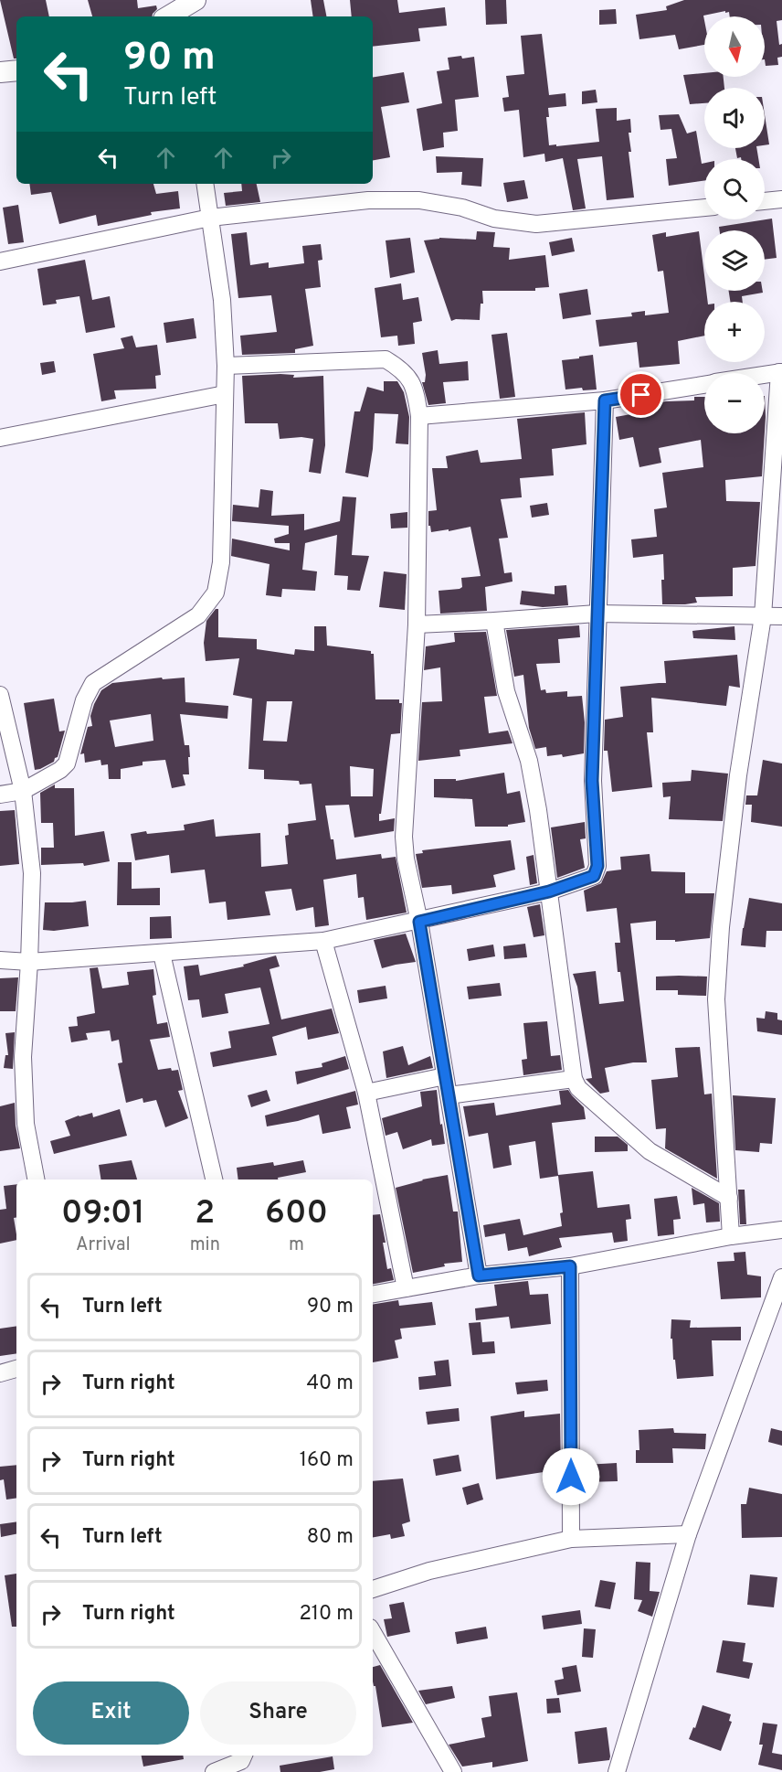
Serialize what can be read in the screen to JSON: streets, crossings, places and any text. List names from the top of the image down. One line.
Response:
{"north":"bottom","page":{"map_buttons":["+","−"],"turn":["90 m","Turn left"],"eta":["09:01","Arrival","2","min","600","m"],"list":[{"name":"Turn left","value":"90 m"},{"name":"Turn right","value":"40 m"},{"name":"Turn right","value":"160 m"},{"name":"Turn left","value":"80 m"},{"name":"Turn right","value":"210 m"}],"buttons":["Exit","Share"]}}
